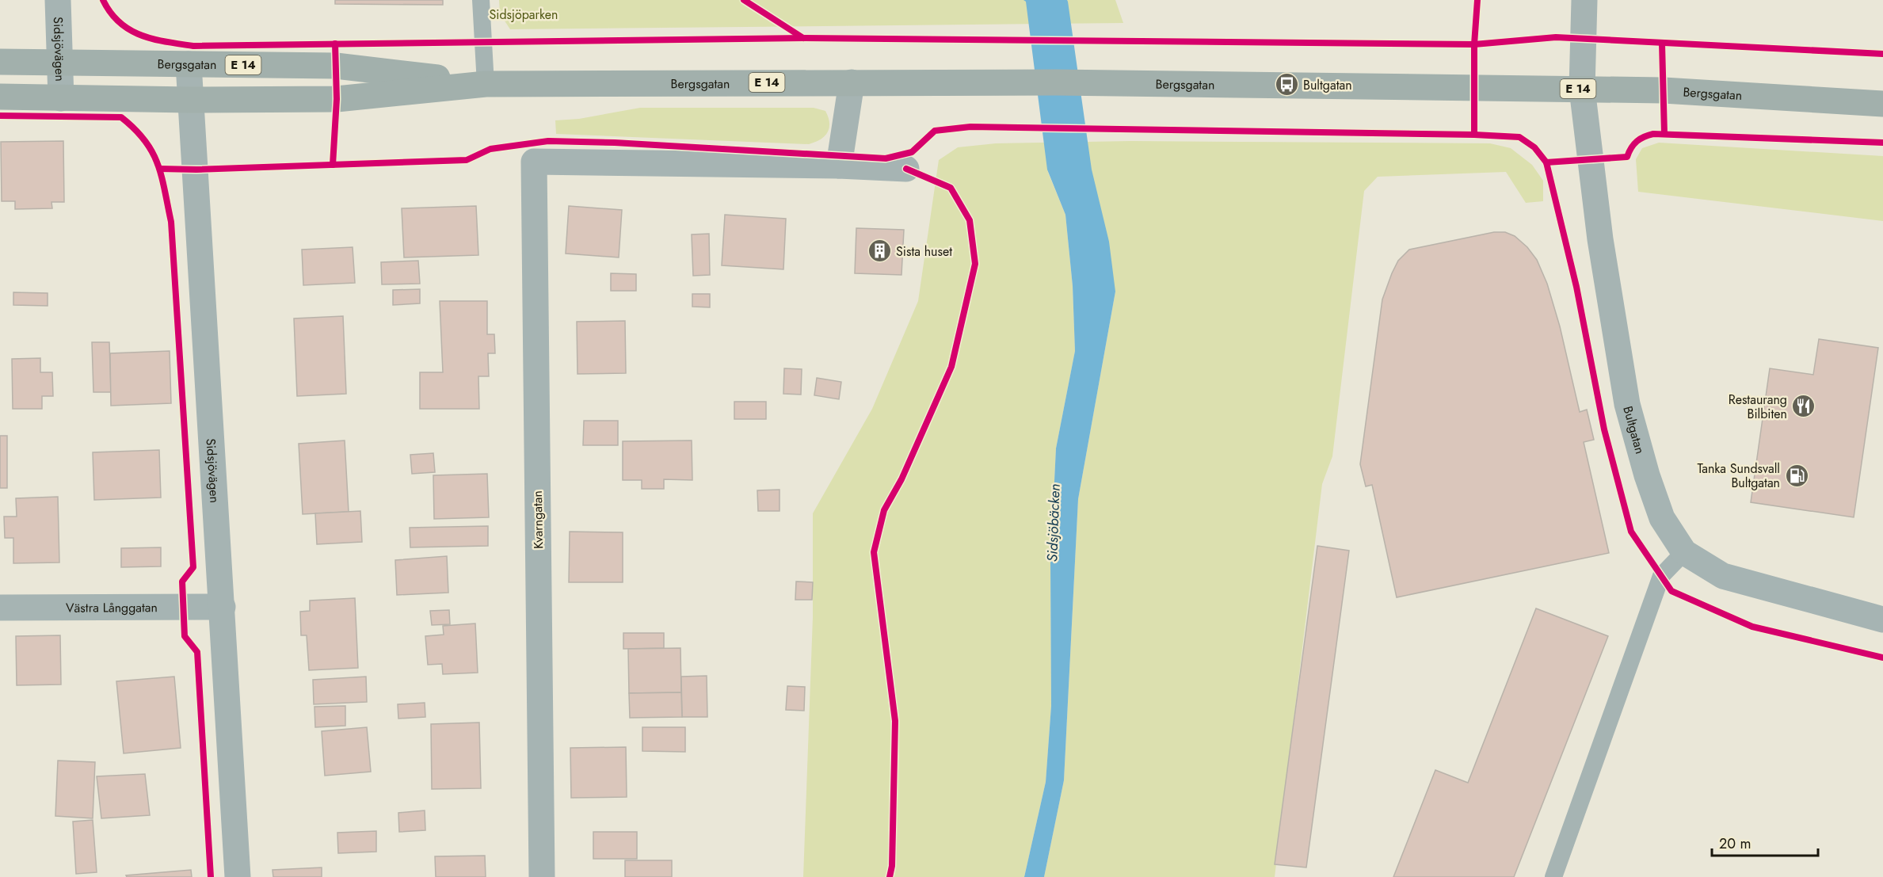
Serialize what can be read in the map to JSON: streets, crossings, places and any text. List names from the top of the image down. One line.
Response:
{"streets":{"highway":["Bergsgatan","E 14"],"street":["Sidsjövägen","Bultgatan","Kvarngatan","Västra Långgatan"]},"crossings":[["Sidsjövägen","Bergsgatan"],["Sidsjövägen","Västra Långgatan"],["Bergsgatan","Bultgatan"]],"water":["Sidsjöbäcken"],"parks":["Sidsjöparken"],"places":{"bus stop":["Bultgatan"],"building":["Sista huset"],"restaurant":["Restaurang Bilbiten"],"fuel station":["Tanka Sundsvall Bultgatan"]},"scale_bar":"20 m"}
